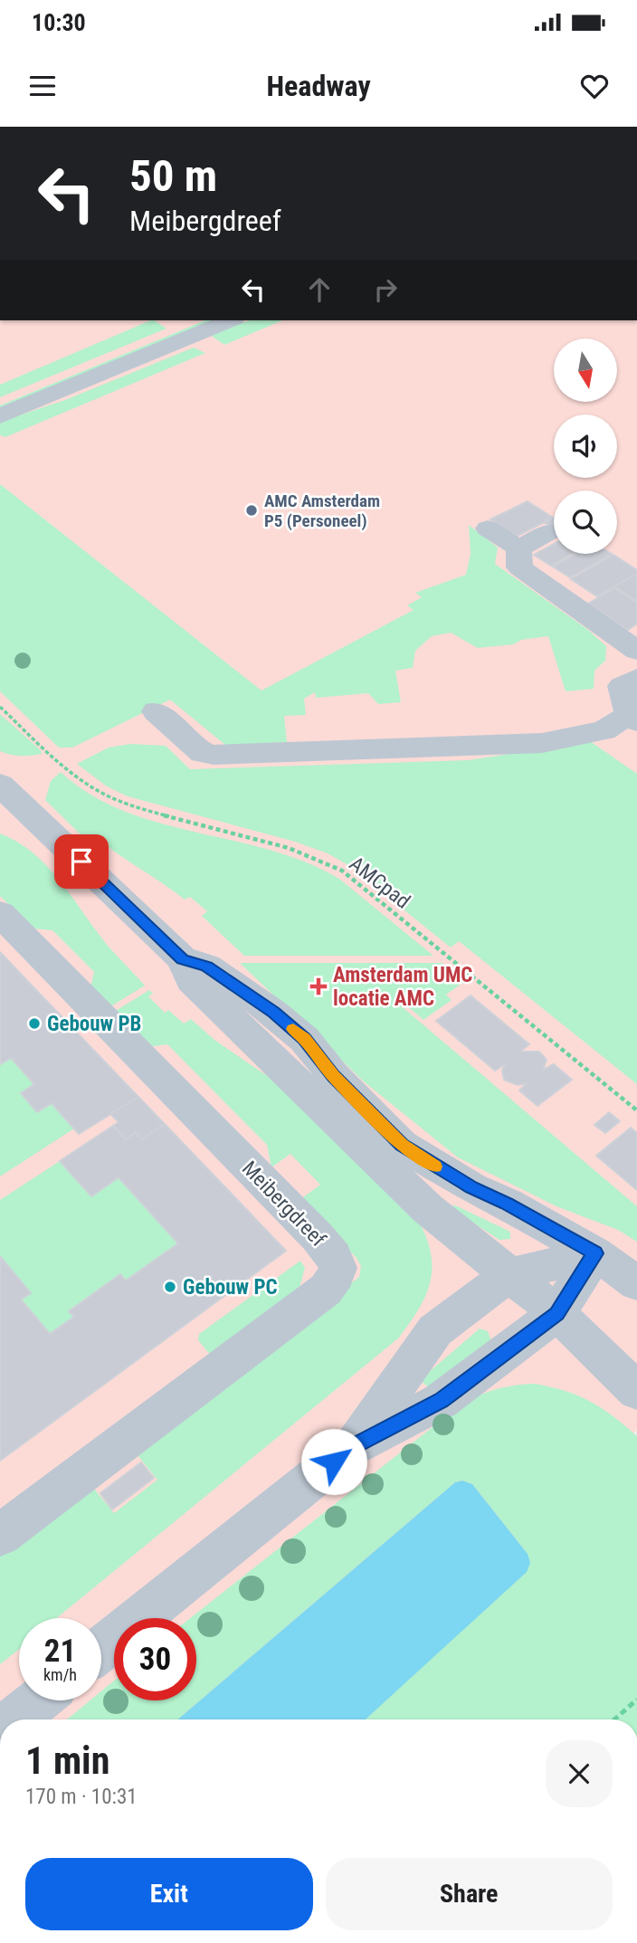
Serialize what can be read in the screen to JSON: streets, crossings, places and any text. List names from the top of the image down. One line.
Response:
{"streets":{"street":["Meibergdreef"],"path":["AMCpad"]},"places":{"other":["AMC Amsterdam P5 (Personeel)","Gebouw PB","Gebouw PC"],"health":["Amsterdam UMC locatie AMC"]},"north":"bottom","page":{"status":"10:30","header":"Headway","turn":["50 m","Meibergdreef"],"speed":"21 km/h","limit":"30","heading":["1 min","170 m · 10:31"],"buttons":["Exit","Share"]}}
